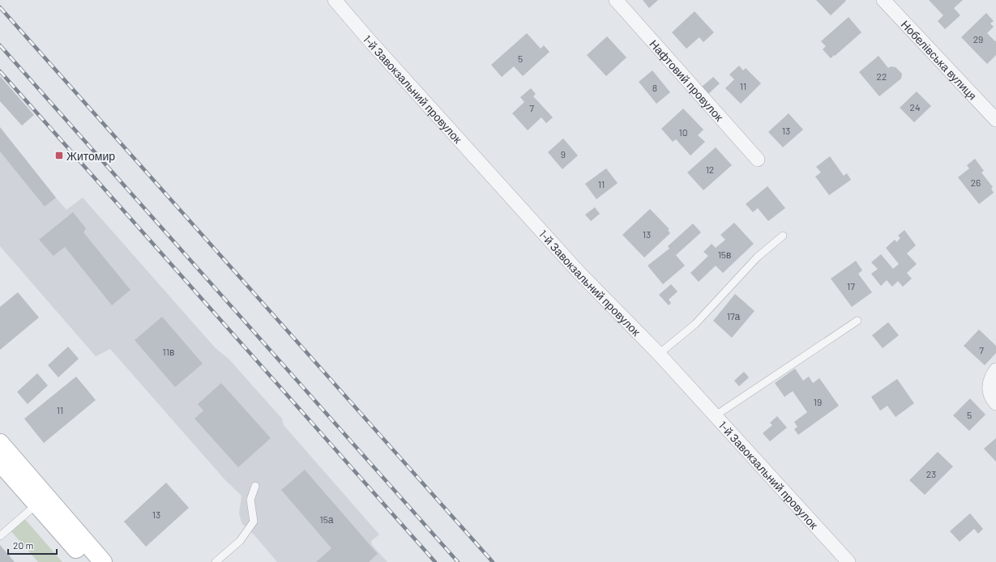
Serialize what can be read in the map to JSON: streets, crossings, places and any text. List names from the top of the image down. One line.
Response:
{"streets":{"street":["Нобелівська вулиця","Нафтовий провулок","1-й Завокзальний провулок"]},"places":{"transit":["Житомир"]},"house_numbers":["29","5","22","11","8","24","7","13","10","9","12","26","11","13","15в","17","17а","7","11в","19","11","5","23","13","15а"],"scale_bar":"20 m"}
